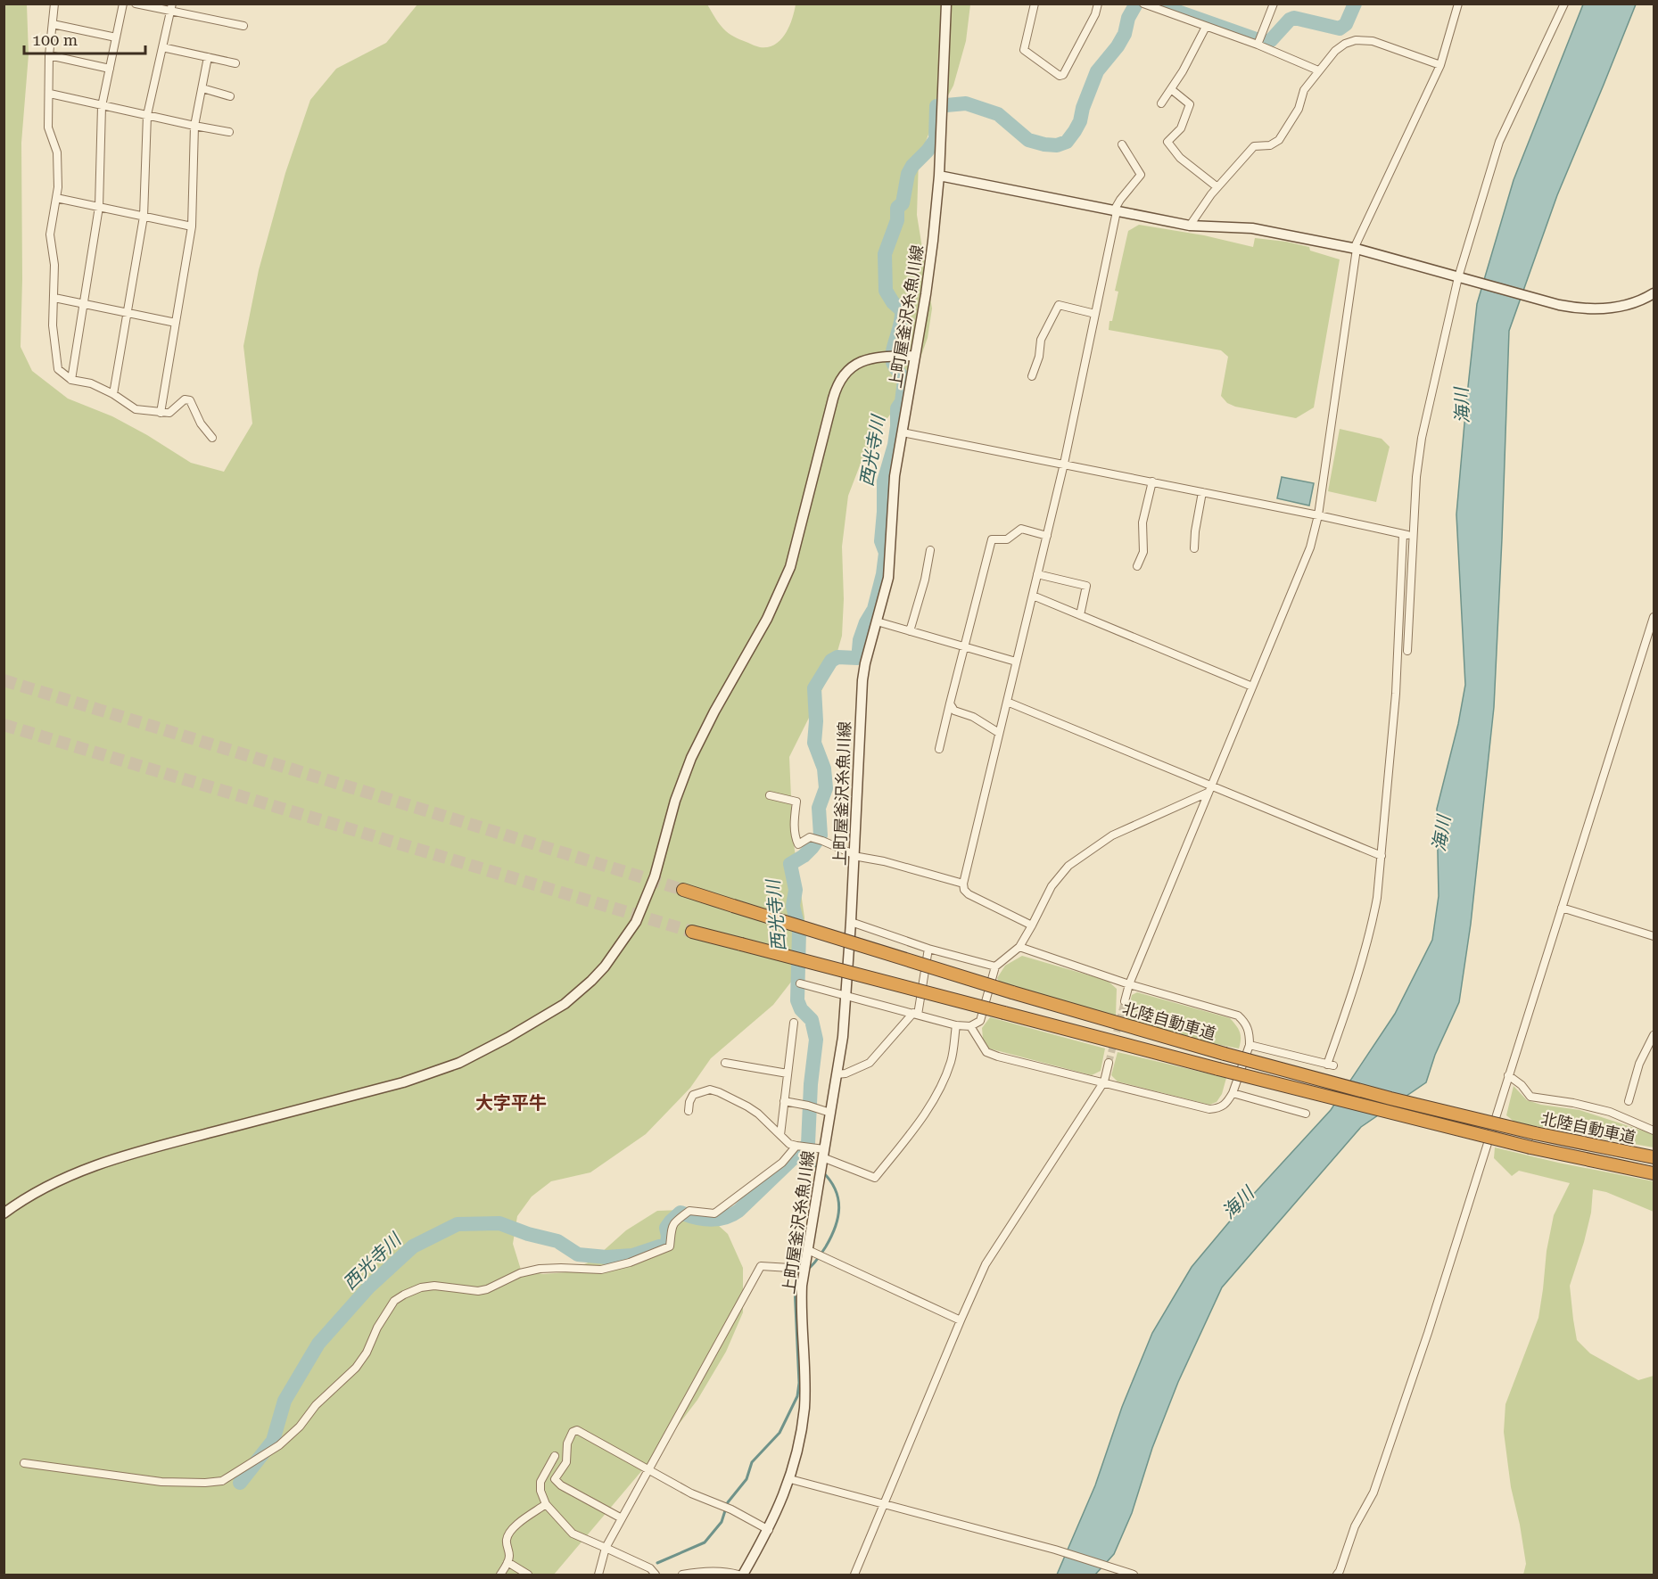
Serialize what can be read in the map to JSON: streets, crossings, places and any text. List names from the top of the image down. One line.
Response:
{"streets":{"highway":["北陸自動車道"],"street":["上町屋釜沢糸魚川線"]},"districts":["大字平牛"],"water":["海川","西光寺川"],"scale_bar":"100 m"}
